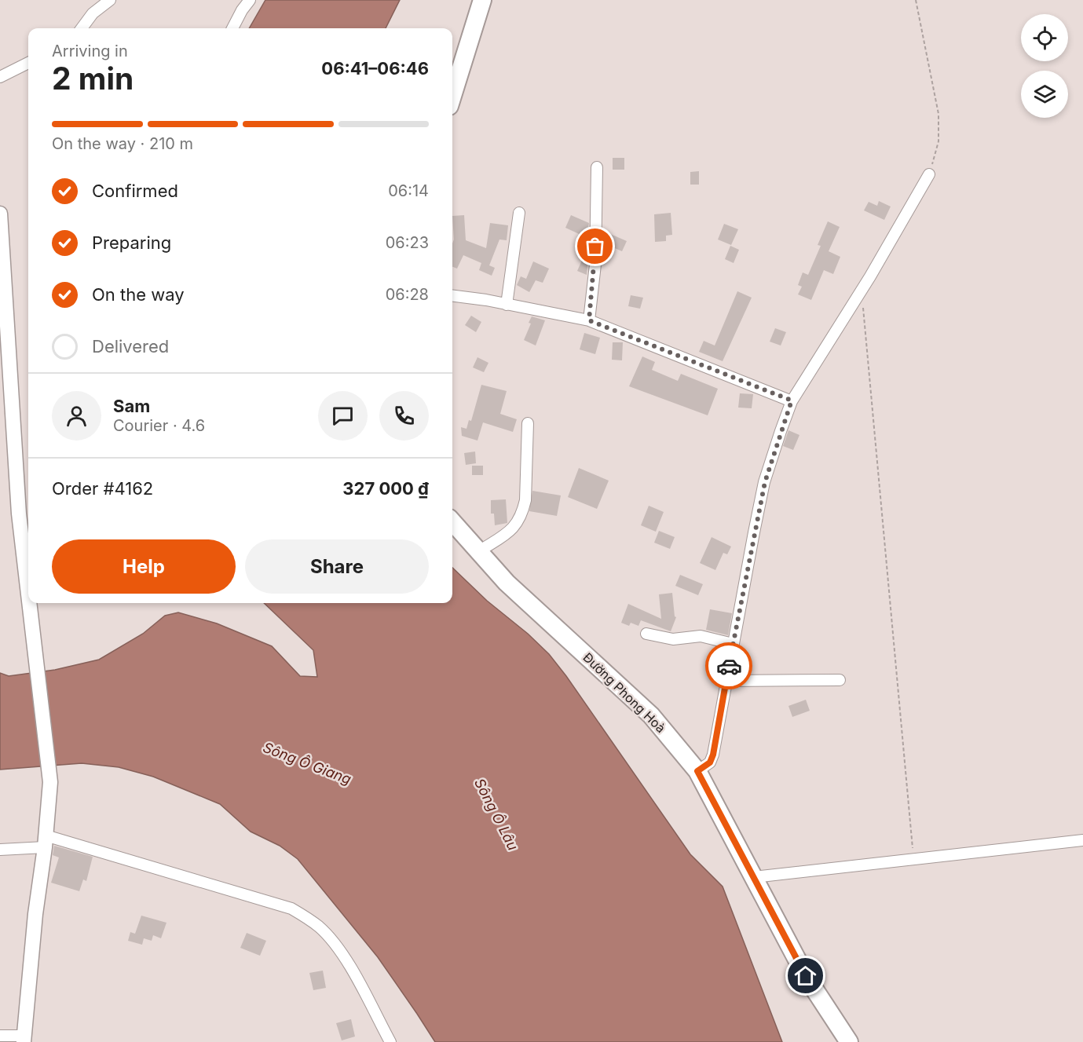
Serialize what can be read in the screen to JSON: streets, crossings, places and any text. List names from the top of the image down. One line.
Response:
{"streets":{"main road":["Đường Phong Hoà"]},"water":["Sông Ô Giang","Sông Ô Lâu"],"page":{"heading":["2 min","Arriving in","06:41–06:46"],"panel":["Sam","Courier · 4.6","Order #4162","327 000 ₫"],"bar":"On the way · 210 m","list":[["Confirmed","06:14"],["Preparing","06:23"],["On the way","06:28"],"Delivered"],"buttons":["Help","Share"]}}
